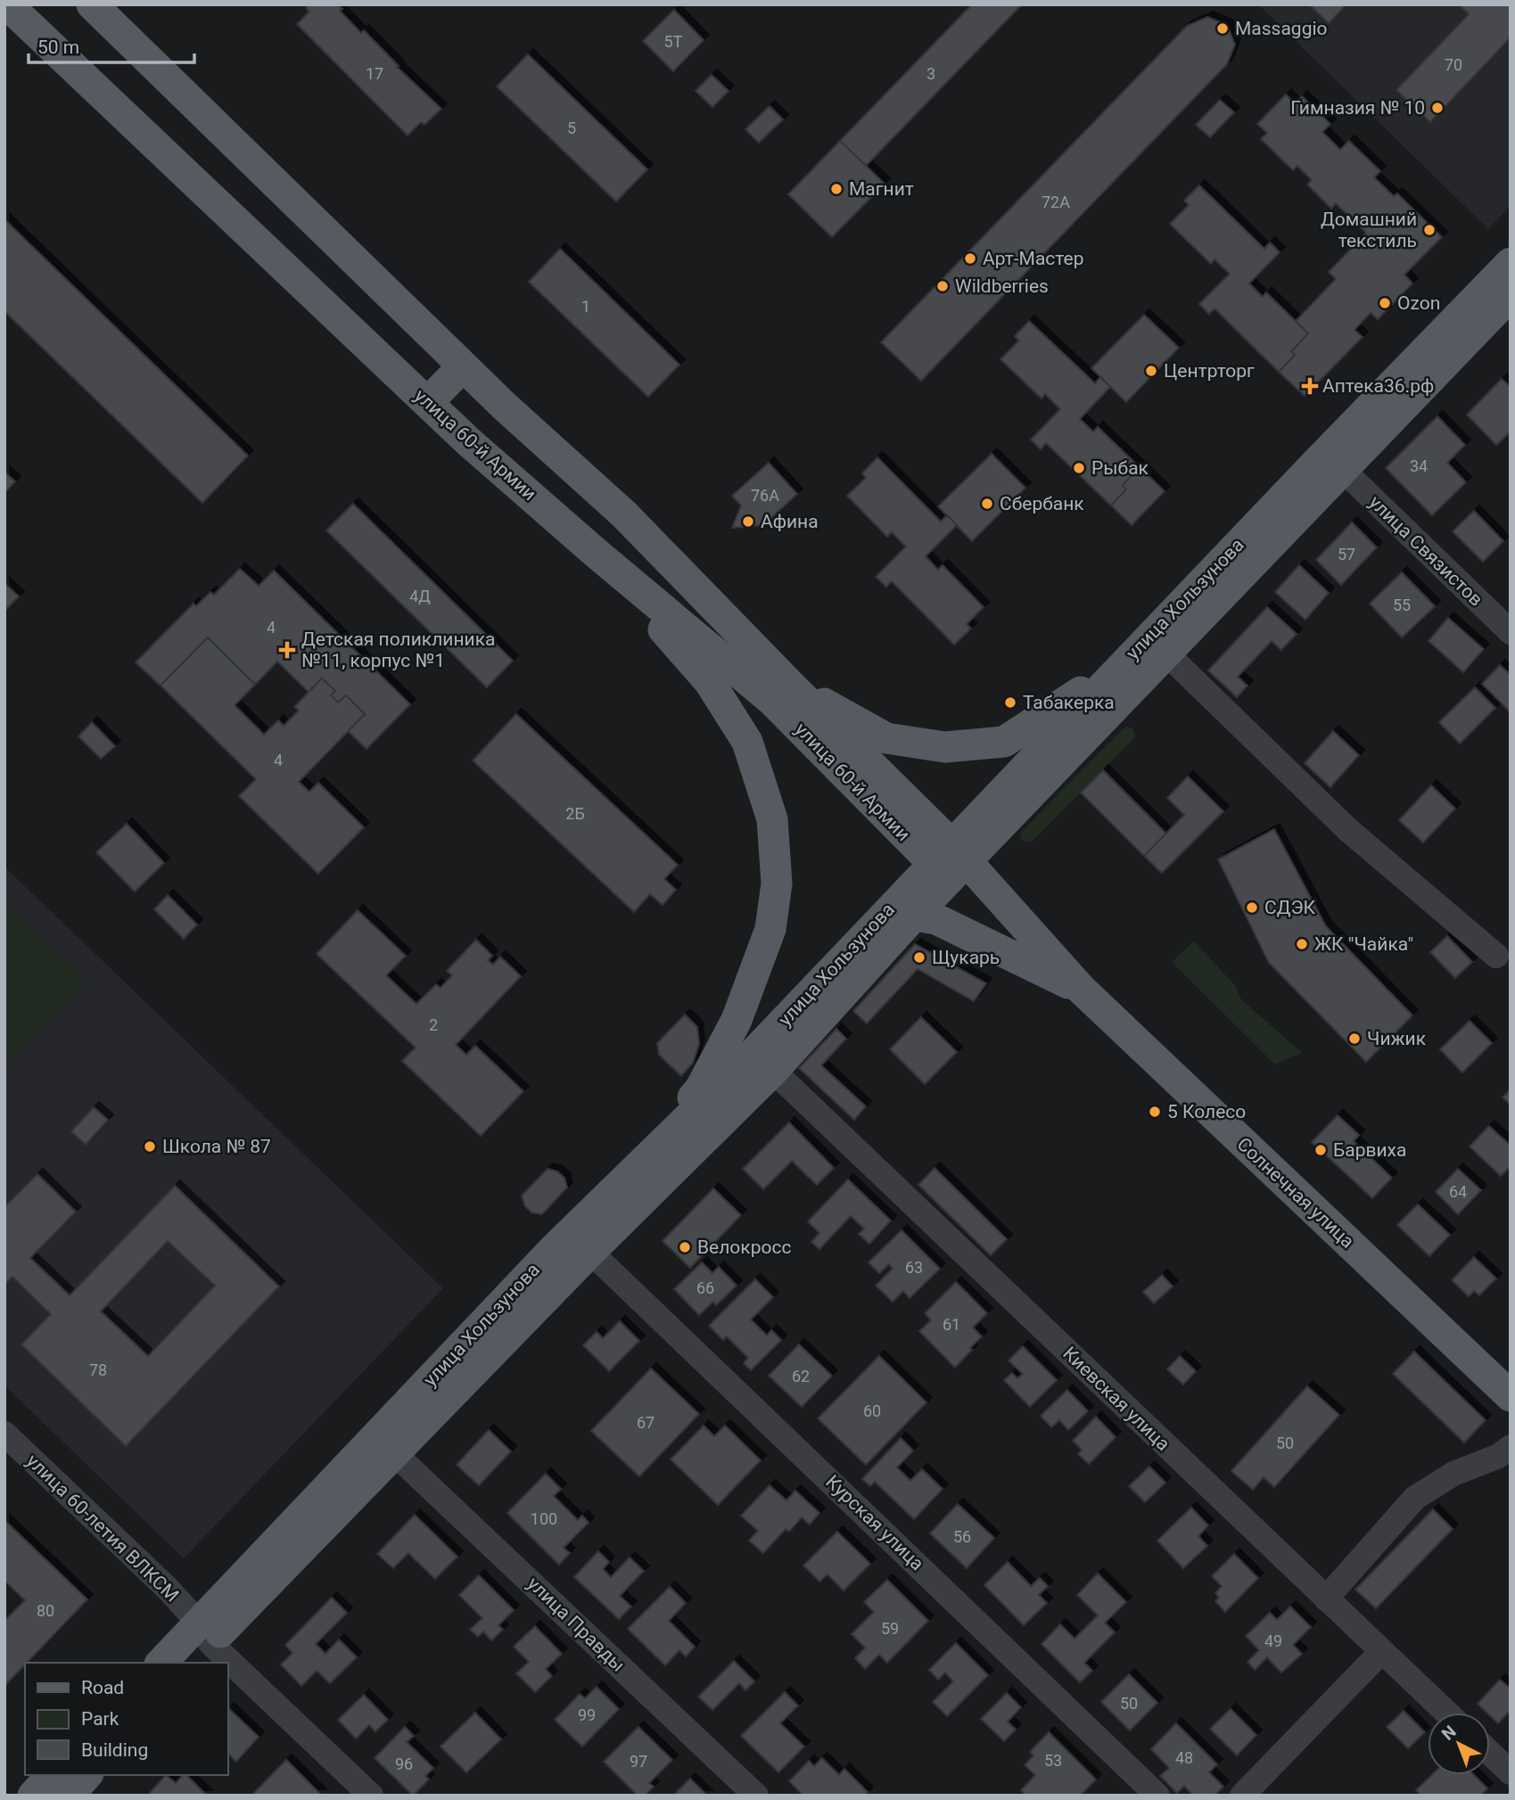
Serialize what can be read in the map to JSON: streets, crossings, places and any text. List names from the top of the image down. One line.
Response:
{"streets":{"main road":["улица 60-й Армии","улица Хользунова","Солнечная улица"],"street":["улица Связистов","Киевская улица","Курская улица","улица 60-летия ВЛКСМ","улица Правды"]},"crossings":[["улица 60-й Армии","улица Хользунова"],["улица 60-й Армии","Солнечная улица"],["улица Связистов","улица Хользунова"],["улица Хользунова","Солнечная улица"],["улица Хользунова","Киевская улица"],["улица Хользунова","Курская улица"],["улица Хользунова","улица 60-летия ВЛКСМ"],["улица Хользунова","улица Правды"]],"places":{"other":["Massaggio","Гимназия № 10","Магнит","Домашний текстиль","Арт-Мастер","Wildberries","Ozon","Центрторг","Рыбак","Сбербанк","Афина","Табакерка","СДЭК","ЖК \"Чайка\"","Щукарь","Чижик","5 Колесо","Школа № 87","Барвиха","Велокросс"],"health":["Аптека36.рф","Детская поликлиника №11, корпус №1"]},"house_numbers":["5Т","70","17","3","5","72А","1","34","76А","57","4Д","55","4","4","2Б","2","64","63","66","61","78","62","60","67","50","100","56","80","59","49","50","99","48","53","97","96"],"legend":["Road","Park","Building"],"scale_bar":"50 m","north":"top left"}
